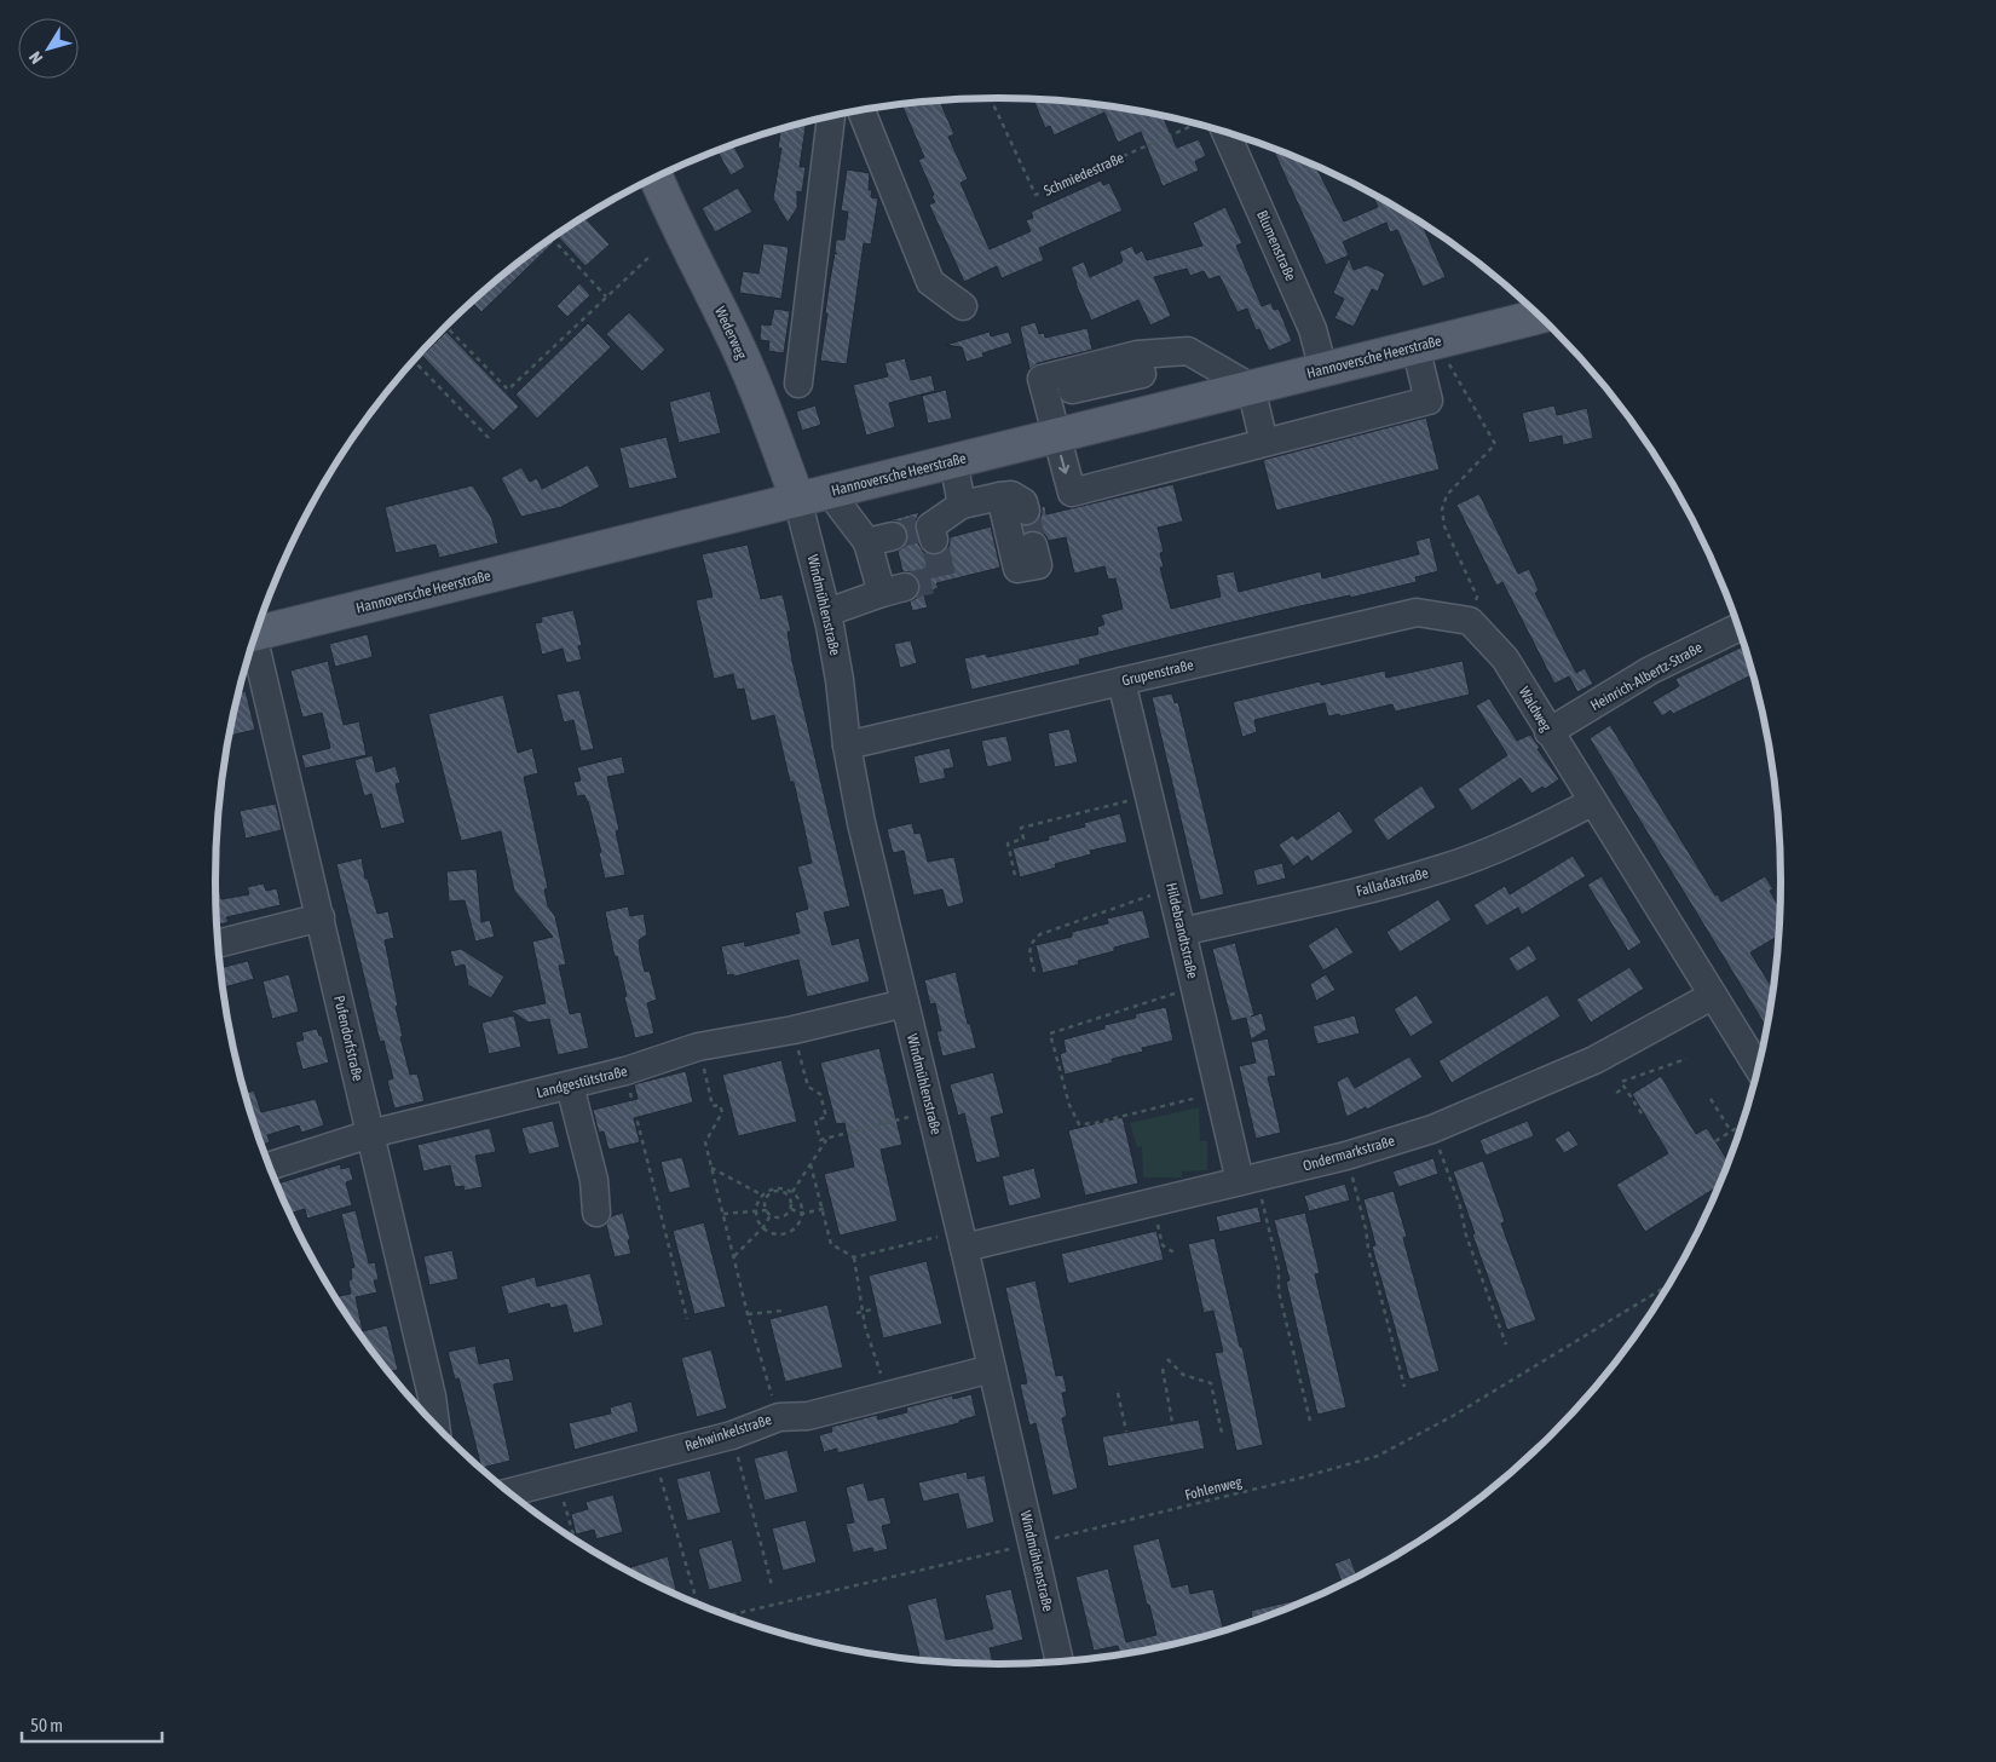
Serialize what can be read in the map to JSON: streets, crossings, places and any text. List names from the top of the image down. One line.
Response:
{"streets":{"main road":["Wederweg","Hannoversche Heerstraße"],"street":["Blumenstraße","Windmühlenstraße","Grupenstraße","Heinrich-Albertz-Straße","Waldweg","Falladastraße","Hildebrandtstraße","Pufendorfstraße","Landgestütstraße","Ondermarkstraße","Rehwinkelstraße"],"path":["Schmiedestraße","Fohlenweg"]},"crossings":[["Blumenstraße","Hannoversche Heerstraße"],["Wederweg","Hannoversche Heerstraße"],["Wederweg","Windmühlenstraße"],["Hannoversche Heerstraße","Windmühlenstraße"],["Windmühlenstraße","Grupenstraße"],["Windmühlenstraße","Landgestütstraße"],["Windmühlenstraße","Ondermarkstraße"],["Windmühlenstraße","Rehwinkelstraße"],["Windmühlenstraße","Fohlenweg"],["Grupenstraße","Waldweg"],["Grupenstraße","Hildebrandtstraße"],["Heinrich-Albertz-Straße","Waldweg"],["Waldweg","Falladastraße"],["Waldweg","Ondermarkstraße"],["Falladastraße","Hildebrandtstraße"],["Hildebrandtstraße","Ondermarkstraße"],["Pufendorfstraße","Landgestütstraße"]],"scale_bar":"50 m","north":"bottom left"}
